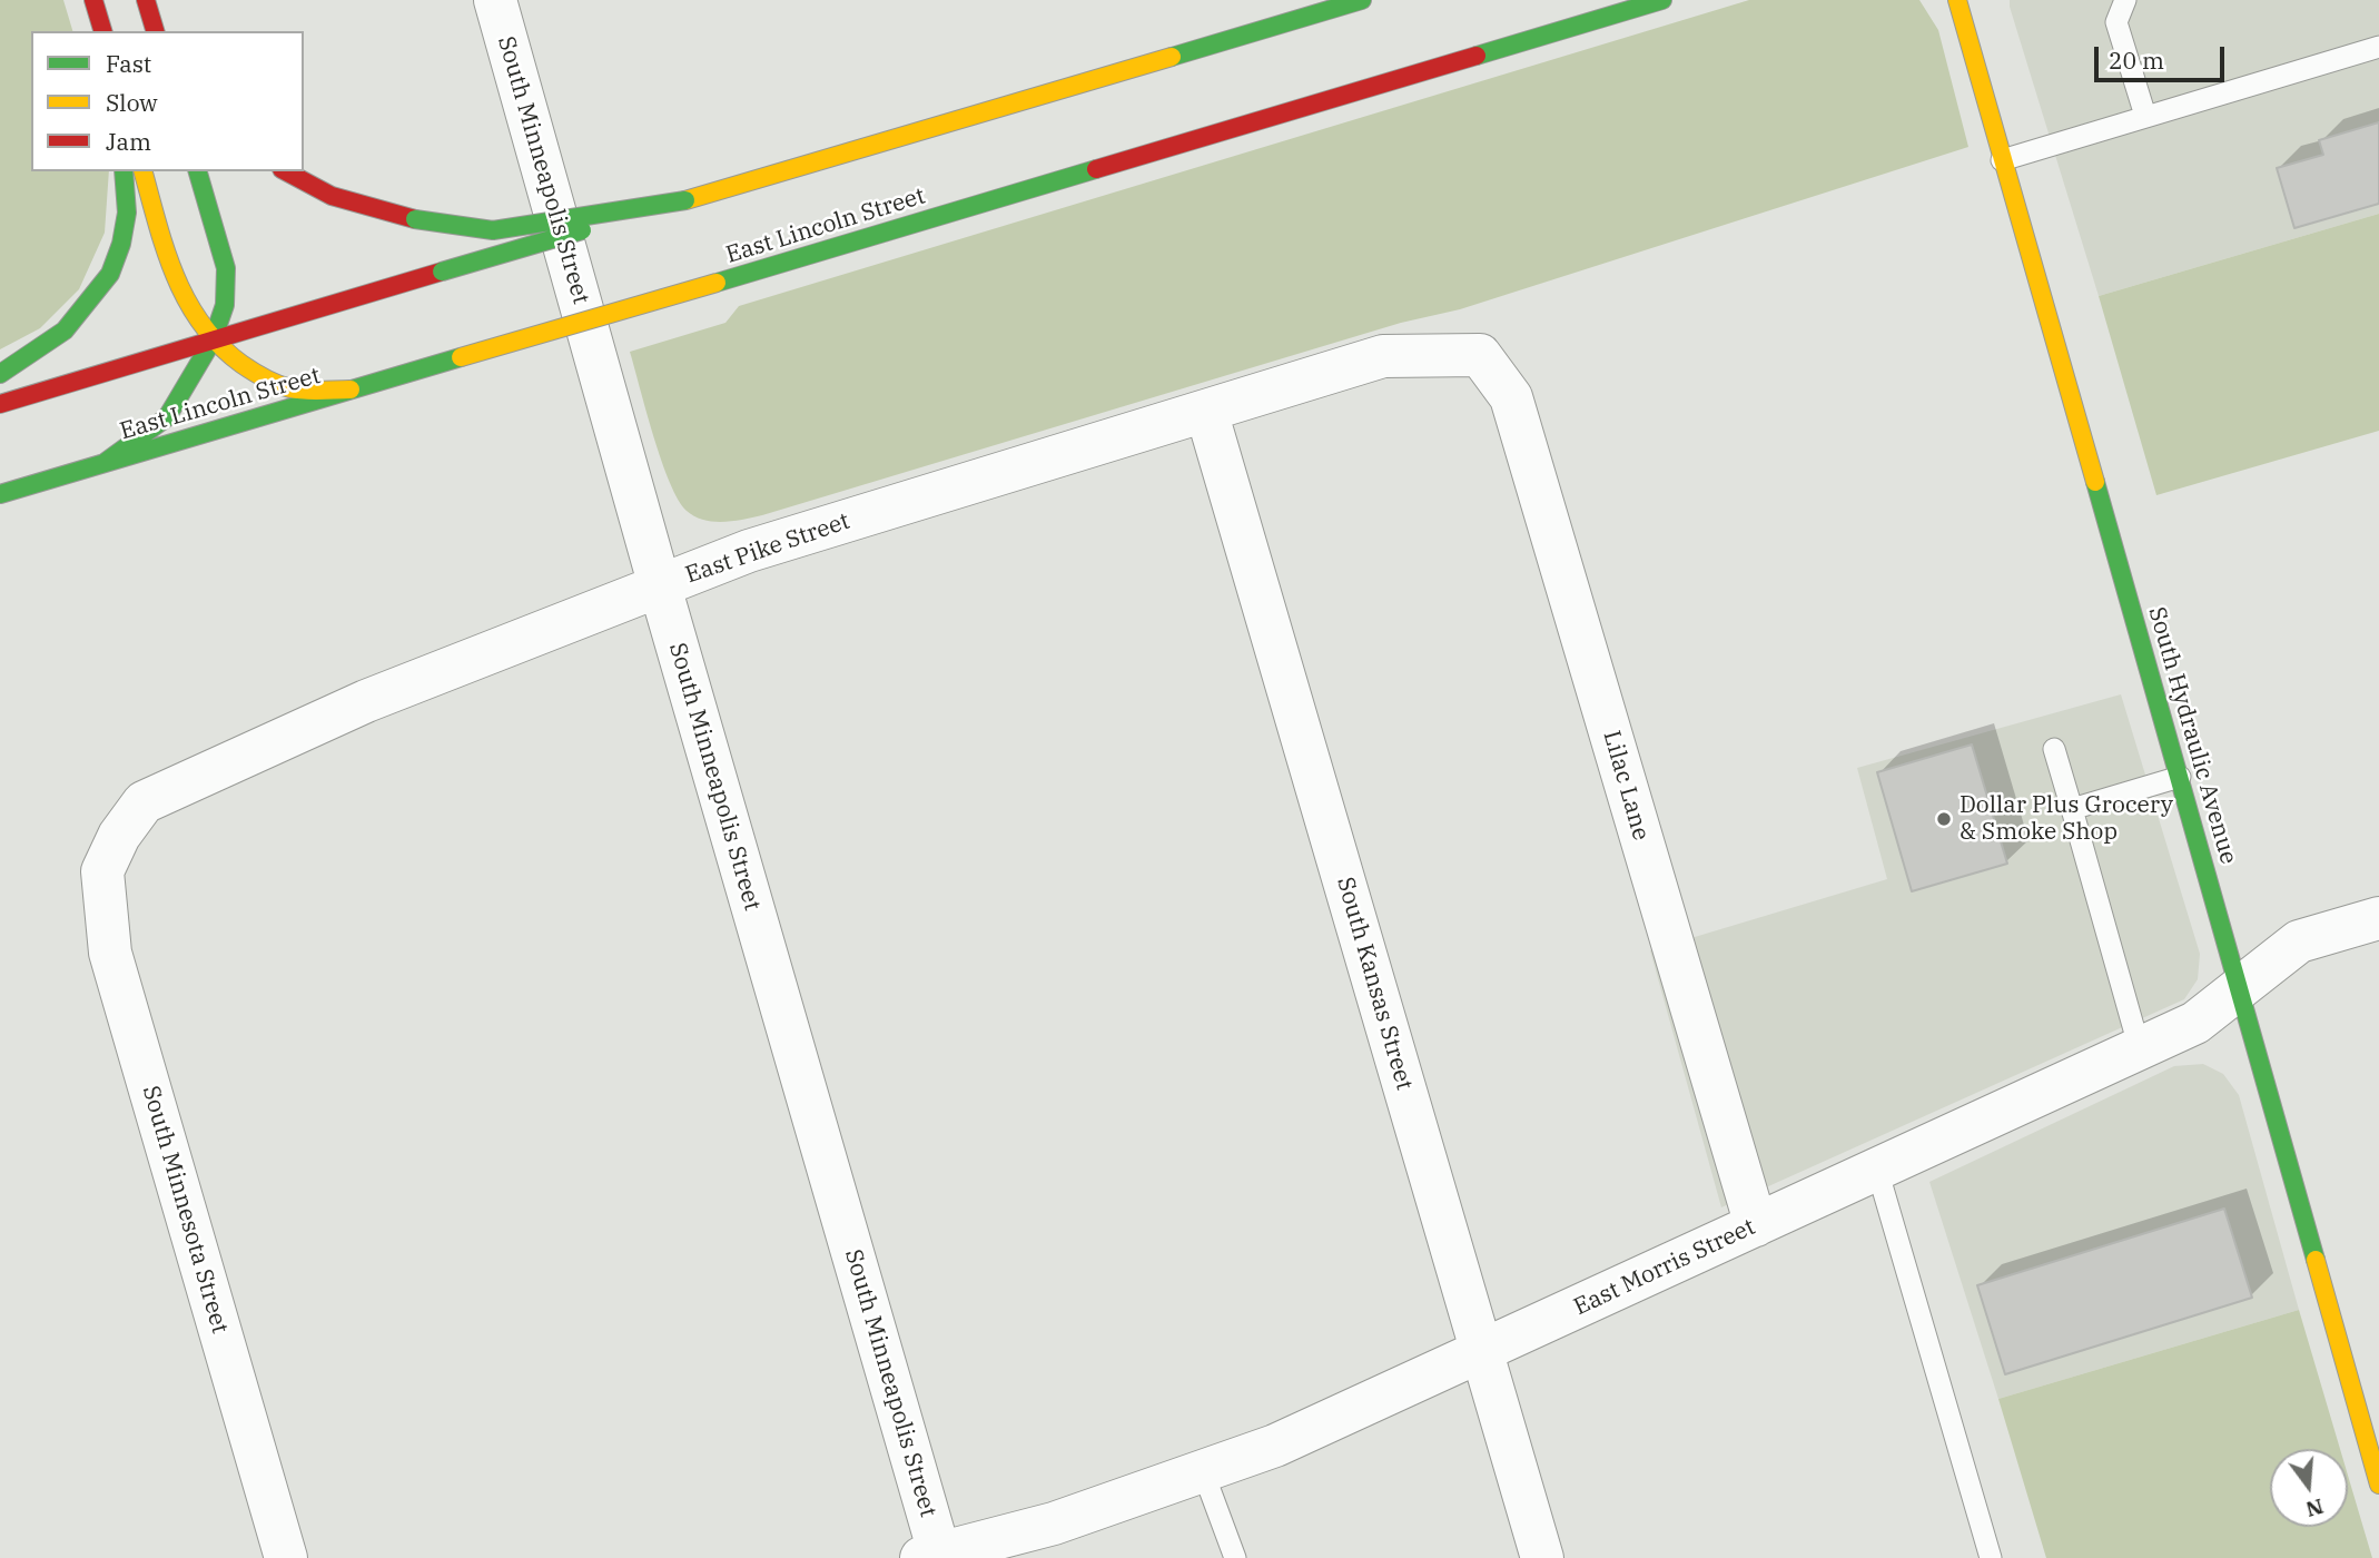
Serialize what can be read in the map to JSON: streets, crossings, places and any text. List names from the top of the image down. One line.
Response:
{"streets":{"main road":["East Lincoln Street","South Hydraulic Avenue"],"street":["South Minneapolis Street","East Pike Street","Lilac Lane","South Kansas Street","South Minnesota Street","East Morris Street"]},"crossings":[["South Minneapolis Street","East Pike Street"],["South Minneapolis Street","East Morris Street"],["East Pike Street","Lilac Lane"],["East Pike Street","South Kansas Street"],["East Pike Street","South Minnesota Street"],["South Hydraulic Avenue","East Morris Street"],["Lilac Lane","East Morris Street"],["South Kansas Street","East Morris Street"]],"places":["Dollar Plus Grocery & Smoke Shop"],"legend":["Fast","Slow","Jam"],"scale_bar":"20 m","north":"bottom"}
